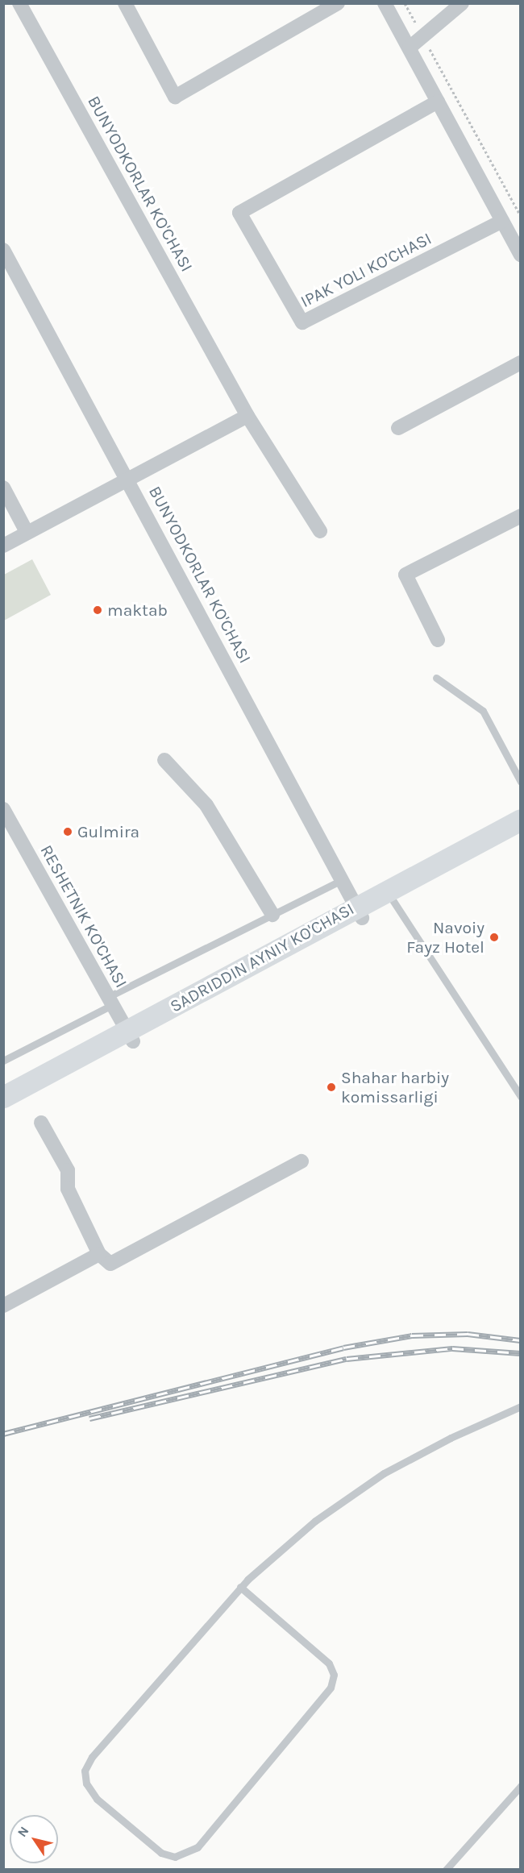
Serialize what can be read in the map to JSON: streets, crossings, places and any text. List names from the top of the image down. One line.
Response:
{"streets":{"main road":["SADRIDDIN AYNIY KO'CHASI"],"street":["BUNYODKORLAR KO'CHASI","IPAK YOLI KO'CHASI","RESHETNIK KO'CHASI"]},"crossings":[["BUNYODKORLAR KO'CHASI","SADRIDDIN AYNIY KO'CHASI"],["RESHETNIK KO'CHASI","SADRIDDIN AYNIY KO'CHASI"]],"places":["maktab","Gulmira","Navoiy Fayz Hotel","Shahar harbiy komissarligi"],"north":"top left"}
